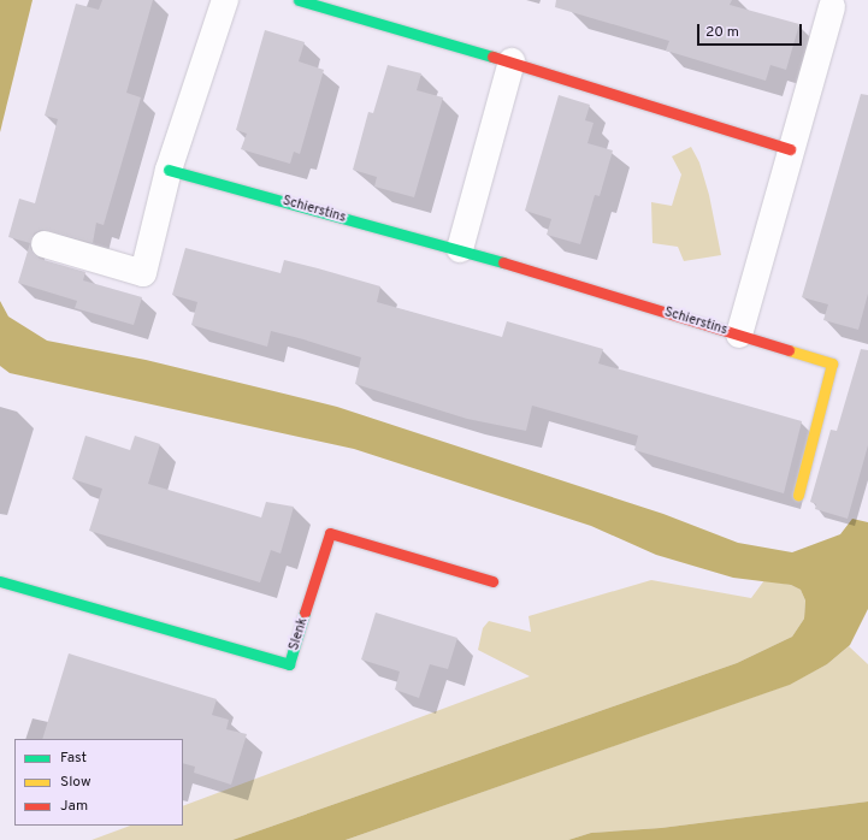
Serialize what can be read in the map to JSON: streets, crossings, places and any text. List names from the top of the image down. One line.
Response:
{"streets":{"street":["Schierstins","Slenk"]},"legend":["Fast","Slow","Jam"],"scale_bar":"20 m"}
